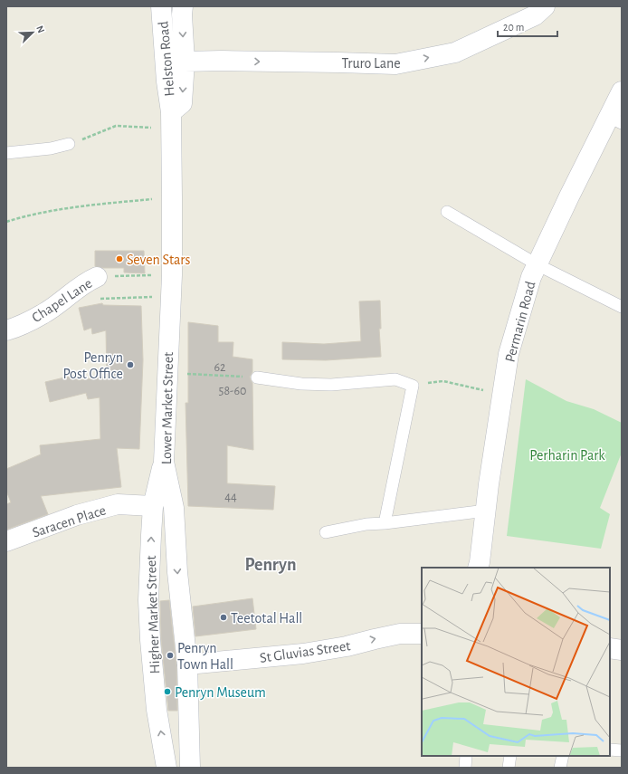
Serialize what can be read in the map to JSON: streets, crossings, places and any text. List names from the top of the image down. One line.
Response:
{"streets":{"street":["Helston Road","Truro Lane","Chapel Lane","Permarin Road","Lower Market Street","Saracen Place","Higher Market Street","St Gluvias Street"]},"crossings":[["Helston Road","Lower Market Street"],["Lower Market Street","Higher Market Street"],["Lower Market Street","St Gluvias Street"],["Saracen Place","Higher Market Street"]],"one_way":["Truro Lane","Higher Market Street","St Gluvias Street"],"districts":["Penryn"],"parks":["Perharin Park"],"places":["Seven Stars","Penryn Post Office","Teetotal Hall","Penryn Town Hall","Penryn Museum"],"house_numbers":["62","58-60","44"],"scale_bar":"20 m","north":"top right"}
